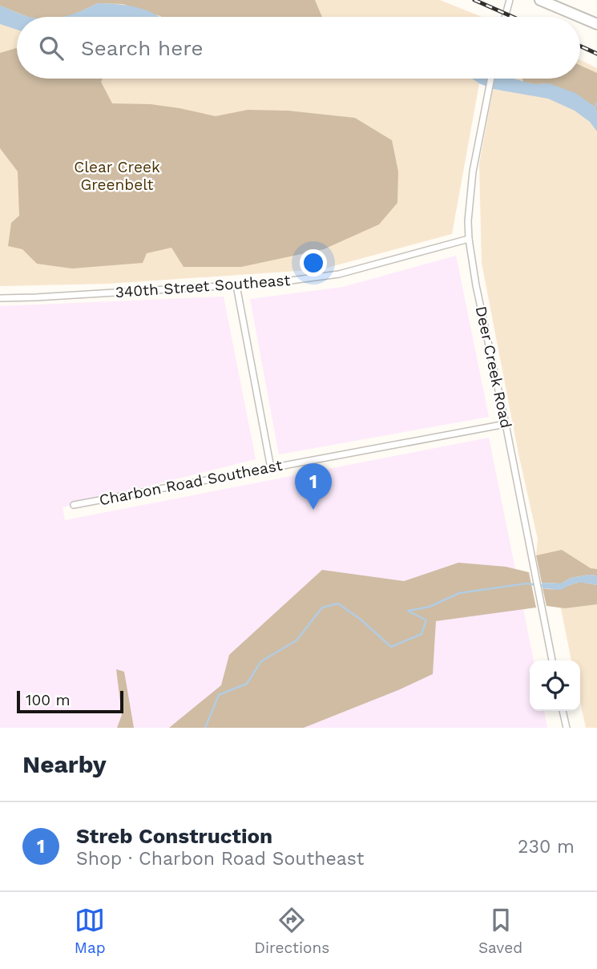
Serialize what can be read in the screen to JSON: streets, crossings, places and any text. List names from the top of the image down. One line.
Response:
{"streets":{"street":["340th Street Southeast","Deer Creek Road","Charbon Road Southeast"]},"crossings":[["340th Street Southeast","Deer Creek Road"],["Deer Creek Road","Charbon Road Southeast"]],"parks":["Clear Creek Greenbelt"],"scale_bar":"100 m","page":{"search":"Search here","pins":"1","scale":"100 m","heading":"Nearby","list":[{"mark":"1","name":"Streb Construction","note":"Shop · Charbon Road Southeast","value":"230 m"}],"nav":["Map","Directions","Saved"]}}
